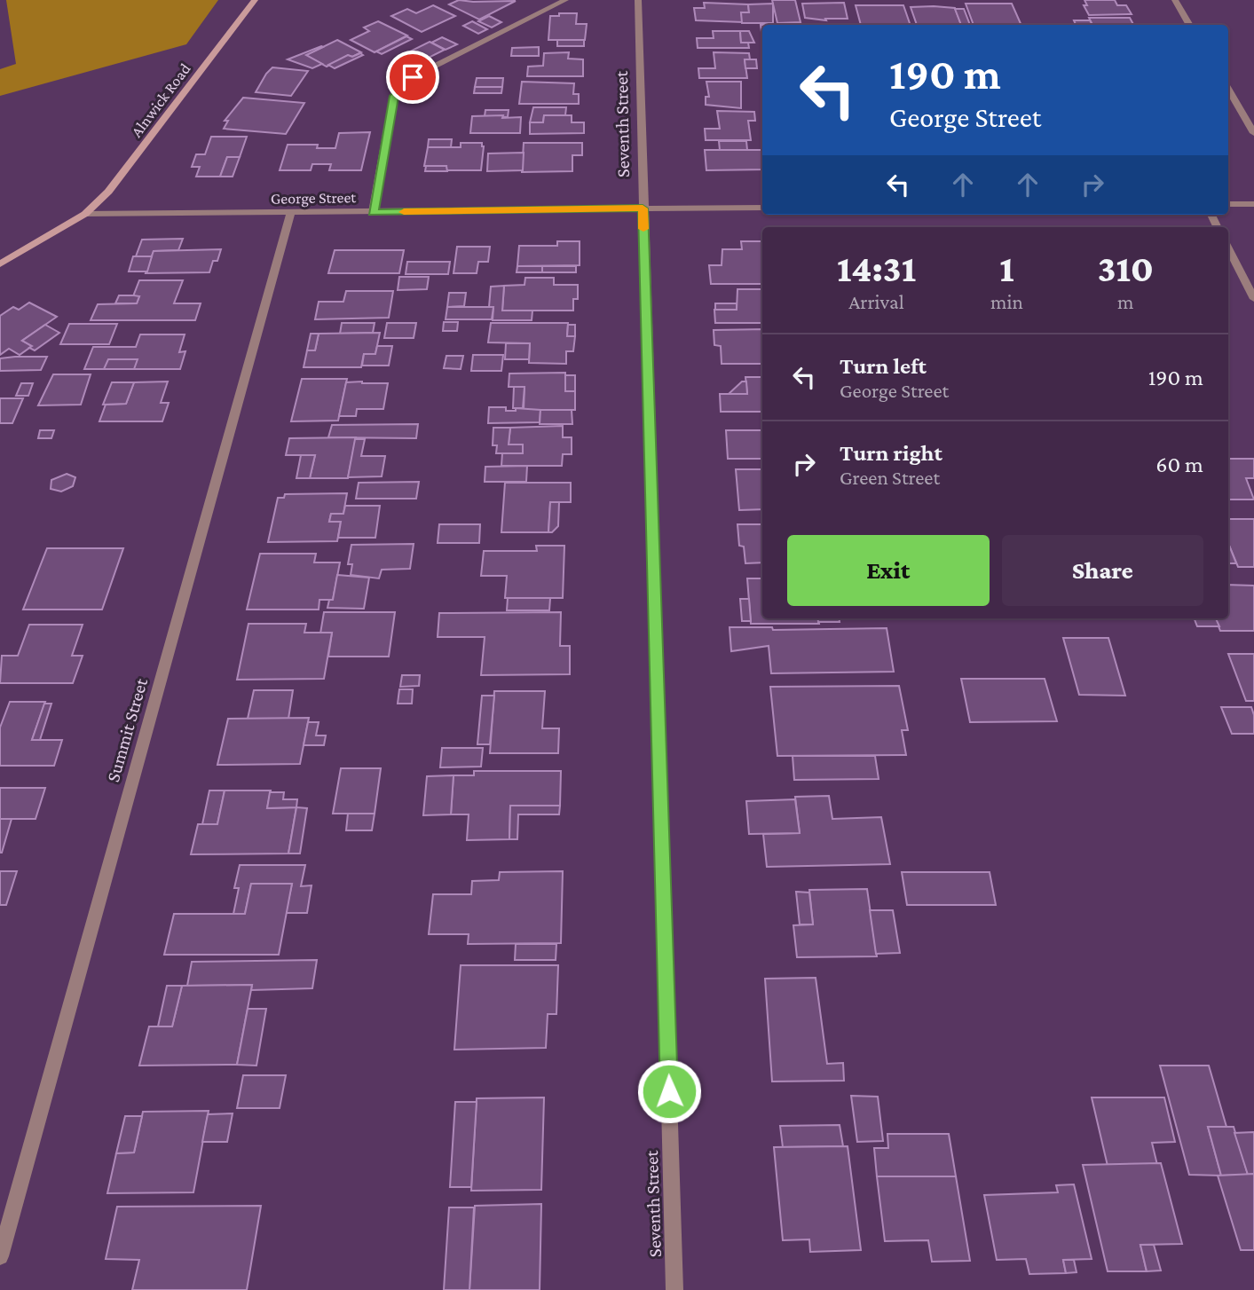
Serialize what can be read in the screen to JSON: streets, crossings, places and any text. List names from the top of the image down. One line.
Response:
{"streets":{"street":["Alnwick Road","Seventh Street","George Street","Summit Street"]},"crossings":[["Alnwick Road","George Street"],["Seventh Street","George Street"],["George Street","Summit Street"]],"page":{"turn":["190 m","George Street"],"eta":["14:31","Arrival","1","min","310","m"],"list":[{"name":"Turn left","note":"George Street","value":"190 m"},{"name":"Turn right","note":"Green Street","value":"60 m"}],"buttons":["Exit","Share"]}}
